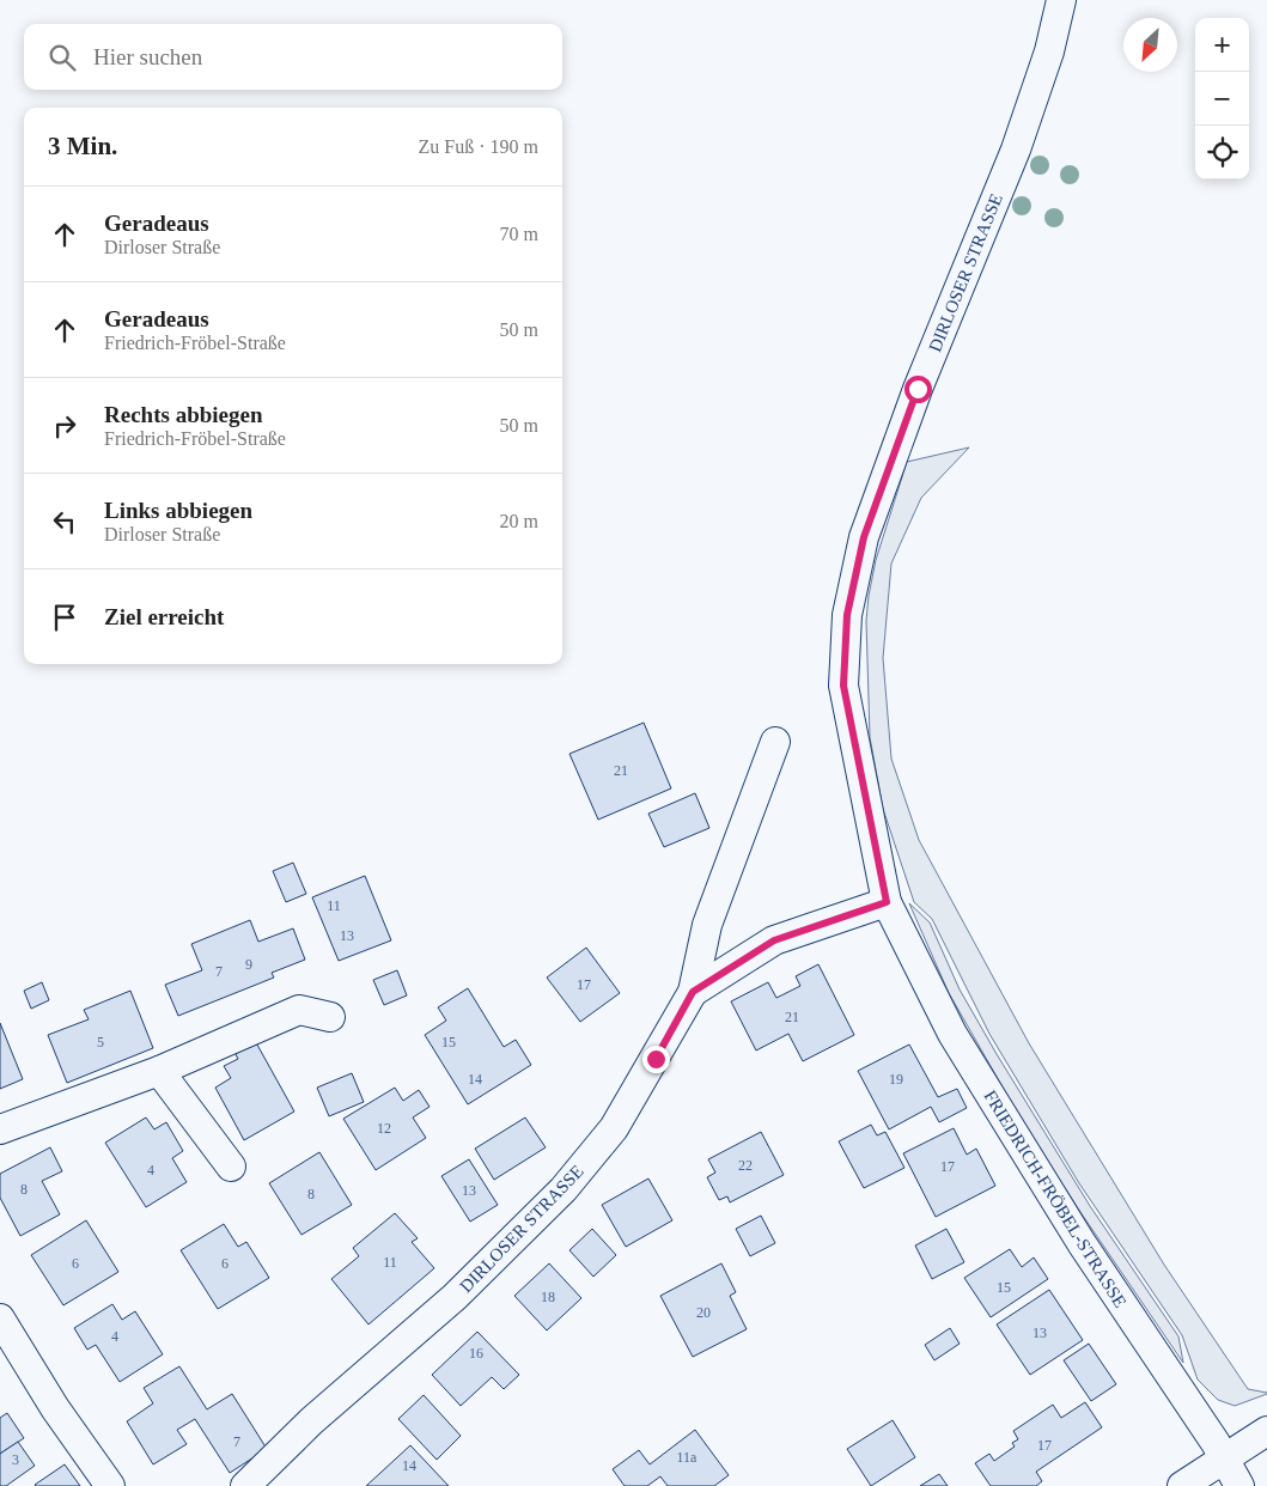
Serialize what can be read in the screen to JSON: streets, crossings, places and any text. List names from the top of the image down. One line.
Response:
{"streets":{"street":["DIRLOSER STRASSE","FRIEDRICH-FRÖBEL-STRASSE"]},"crossings":[["DIRLOSER STRASSE","FRIEDRICH-FRÖBEL-STRASSE"]],"house_numbers":["21","11","13","9","7","17","21","5","15","14","19","12","22","17","4","8","13","8","11","6","6","15","18","20","13","4","16","7","17","11a","3","14"],"north":"bottom left","page":{"map_buttons":["+","−"],"search":"Hier suchen","heading":["3 Min.","Zu Fuß · 190 m"],"list":[["Geradeaus","Dirloser Straße","70 m"],["Geradeaus","Friedrich-Fröbel-Straße","50 m"],["Rechts abbiegen","Friedrich-Fröbel-Straße","50 m"],["Links abbiegen","Dirloser Straße","20 m"],"Ziel erreicht"]}}
